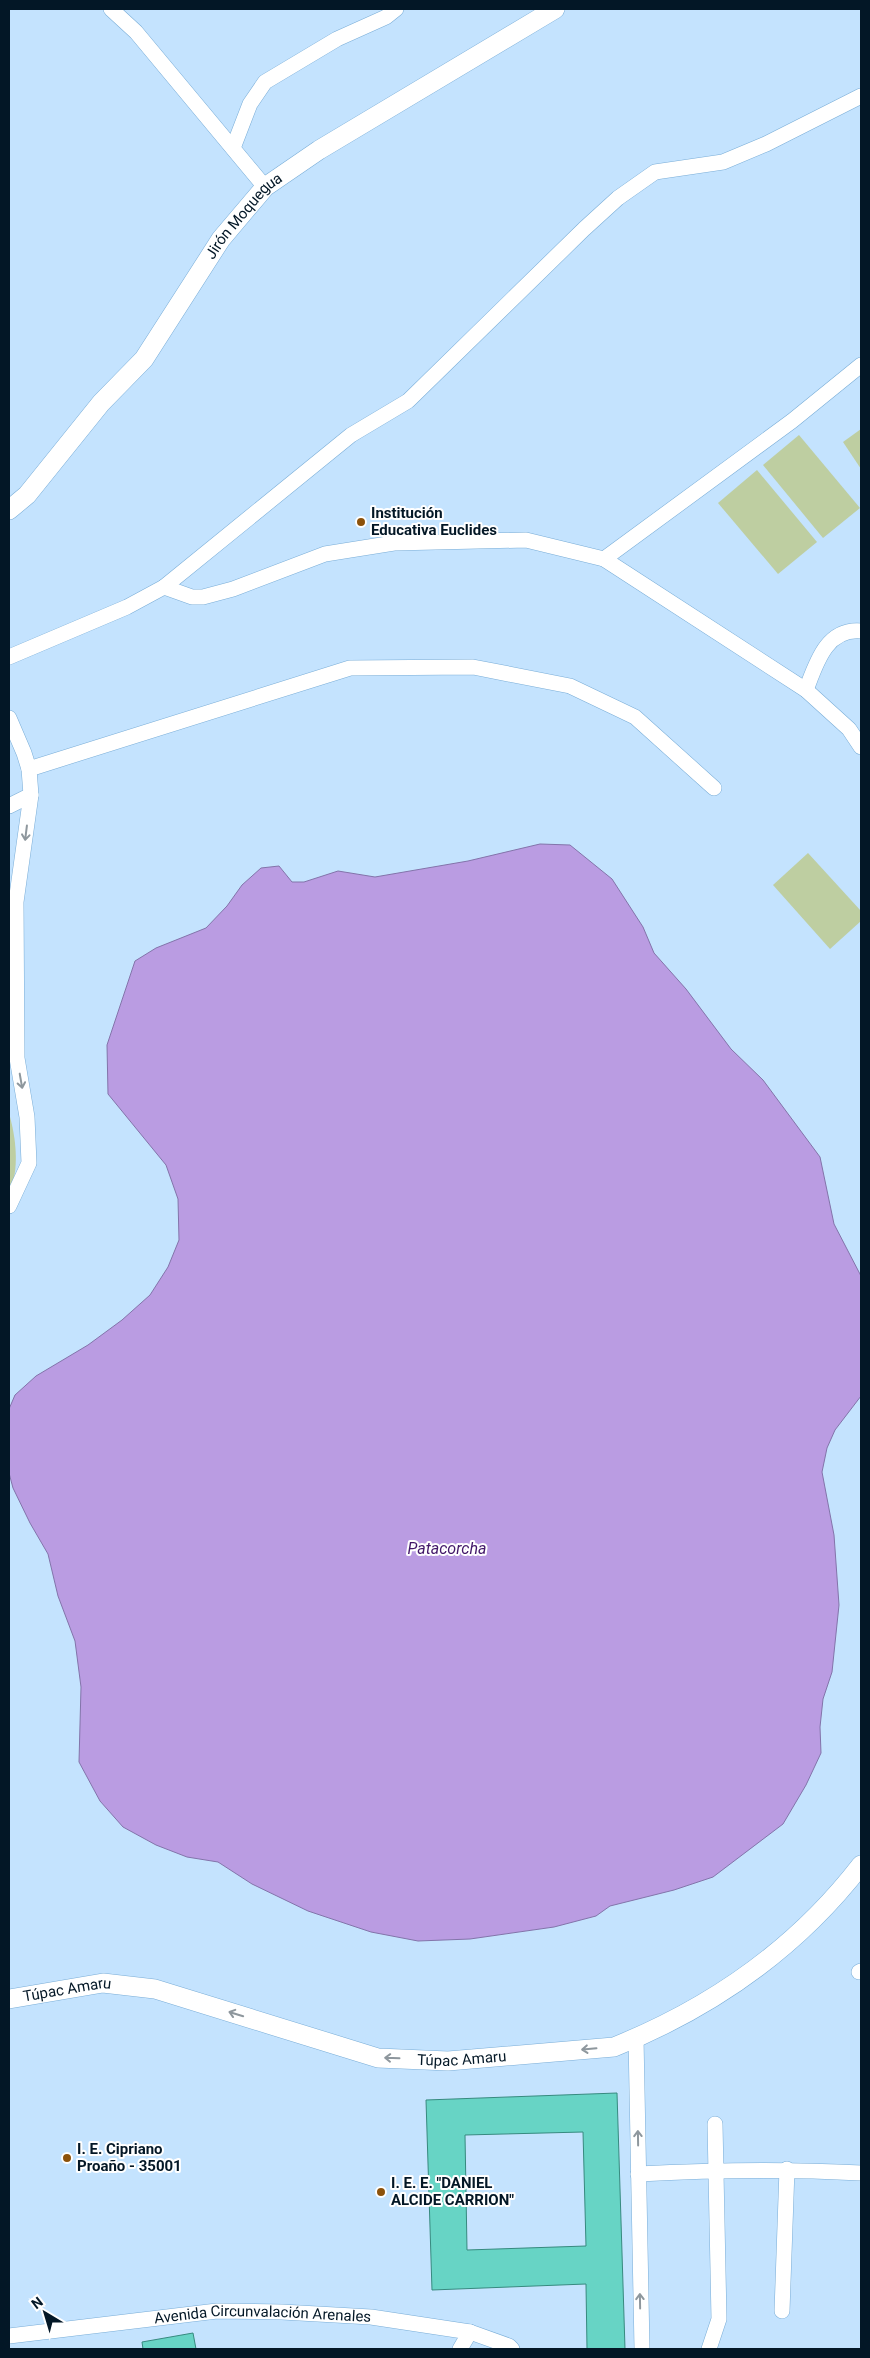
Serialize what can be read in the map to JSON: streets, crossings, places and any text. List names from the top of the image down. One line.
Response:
{"streets":{"street":["Jirón Moquegua","Túpac Amaru","Avenida Circunvalación Arenales"]},"one_way":["Túpac Amaru"],"water":["Patacorcha"],"places":["Institución Educativa Euclides","I. E. Cipriano Proaño - 35001","I. E. E. \"DANIEL ALCIDE CARRION\""],"north":"top left"}
